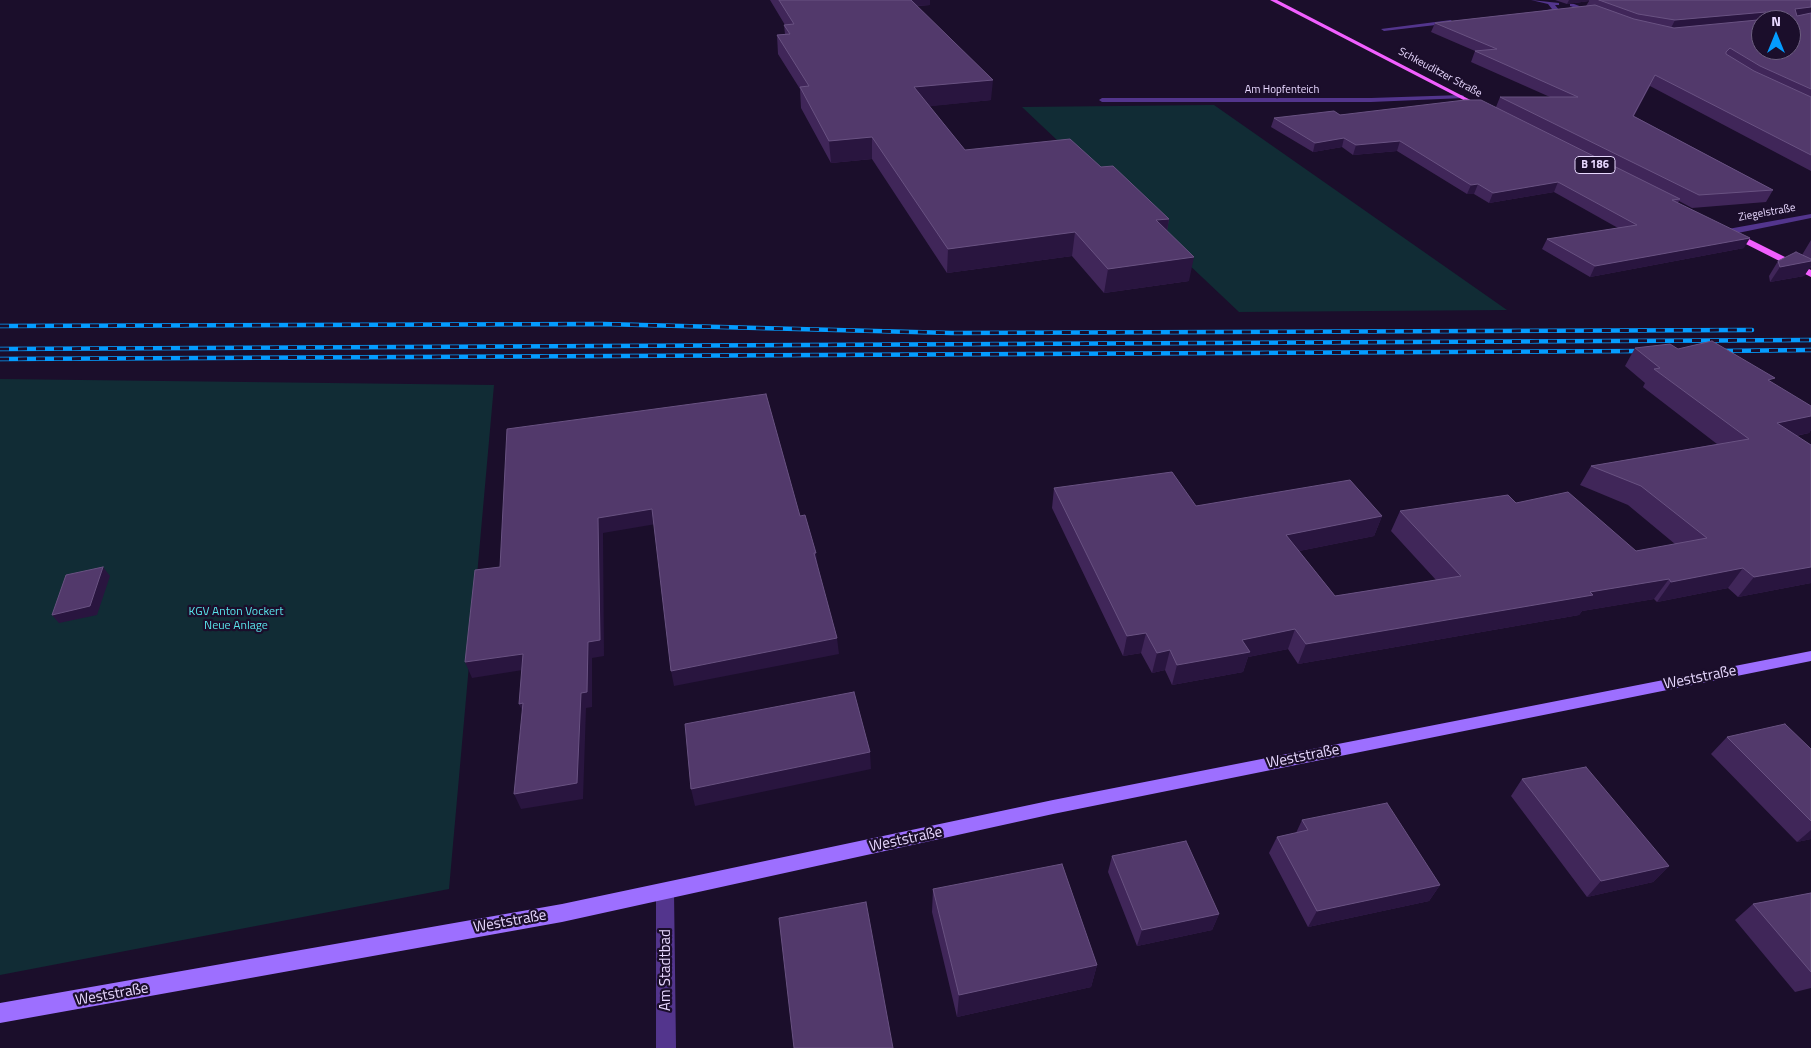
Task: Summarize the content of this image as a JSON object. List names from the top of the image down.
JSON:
{
  "streets": {
    "main road": ["Schkeuditzer Straße", "Weststraße"],
    "street": ["Am Hopfenteich", "Ziegelstraße", "Am Stadtbad"]
  },
  "crossings": [
    ["Schkeuditzer Straße", "Am Hopfenteich"],
    ["Weststraße", "Am Stadtbad"]
  ],
  "parks": ["KGV Anton Vockert Neue Anlage"],
  "north": "top"
}
